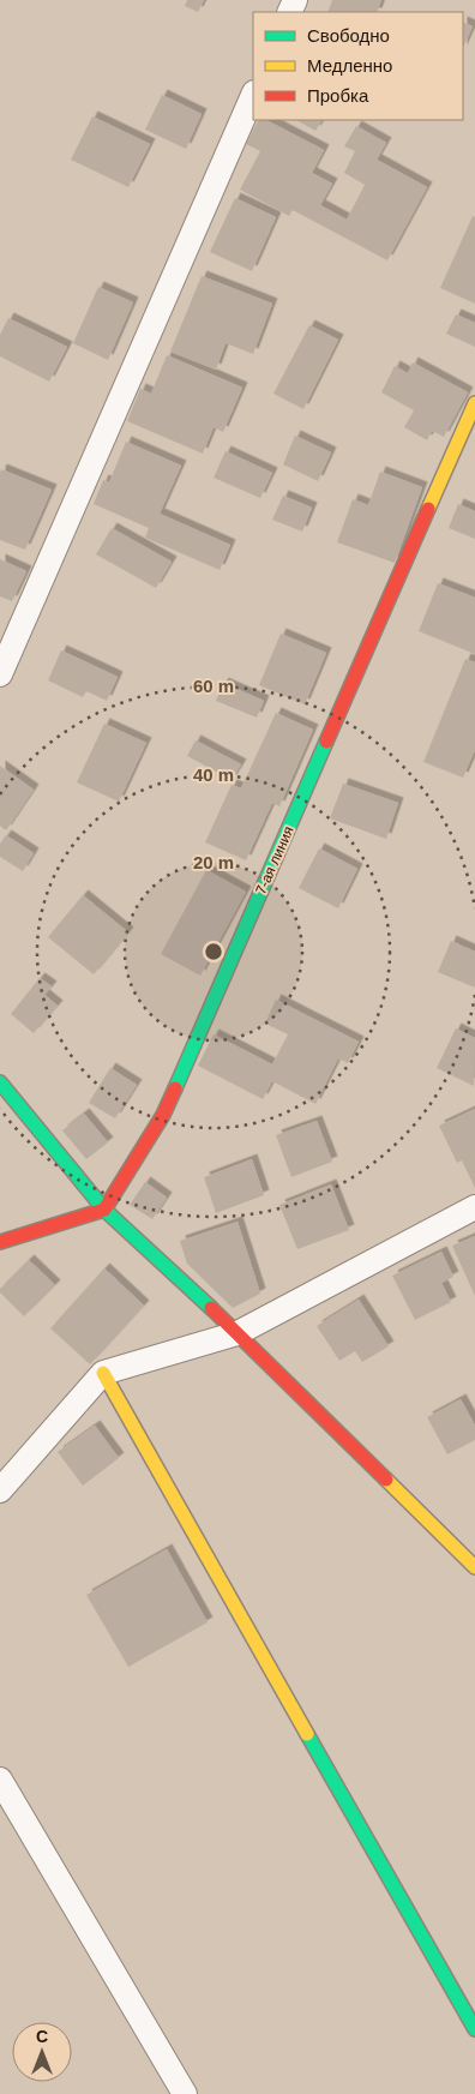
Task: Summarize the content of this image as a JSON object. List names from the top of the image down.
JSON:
{
  "streets": {
    "street": ["7-ая линия"]
  },
  "legend": ["Свободно", "Медленно", "Пробка"],
  "north": "top",
  "rings": ["60 m", "40 m", "20 m"]
}
